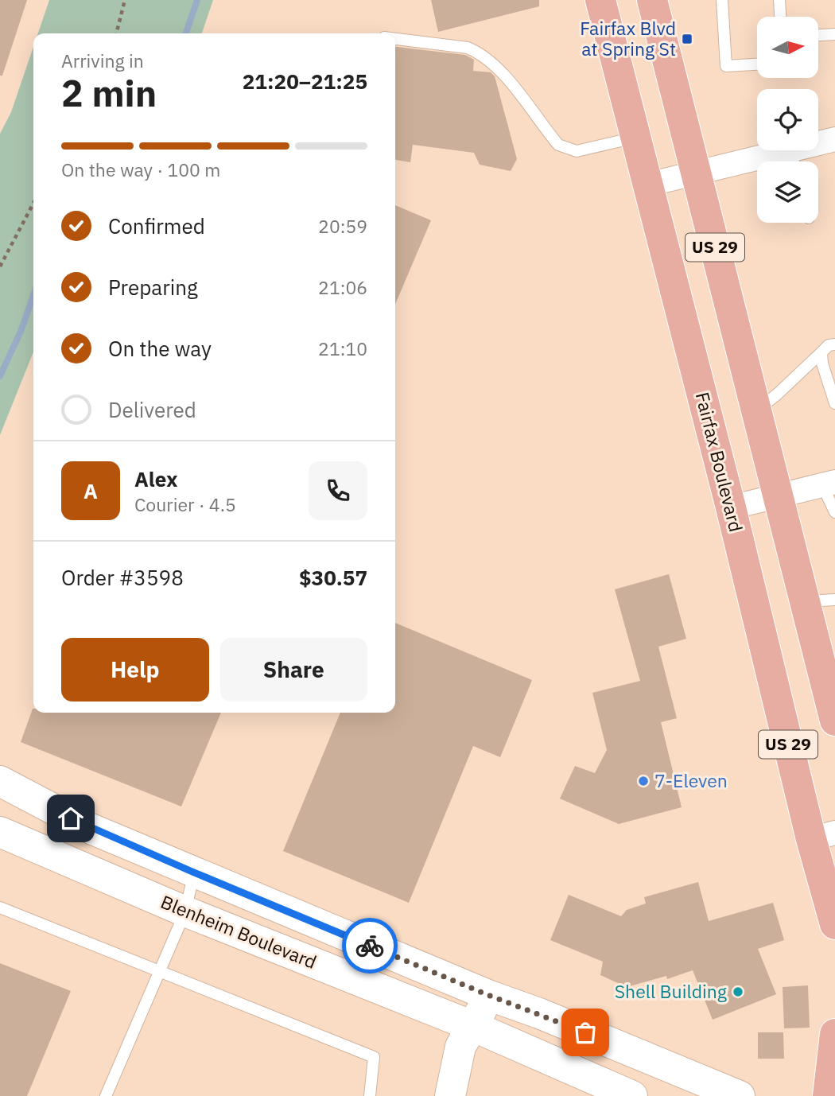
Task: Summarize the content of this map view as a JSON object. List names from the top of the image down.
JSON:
{
  "streets": {
    "main road": ["US 29", "Fairfax Boulevard", "Blenheim Boulevard"]
  },
  "places": {
    "transit": ["Fairfax Blvd at Spring St"],
    "other": ["7-Eleven", "Shell Building"]
  },
  "north": "right",
  "page": {
    "heading": ["2 min", "Arriving in", "21:20–21:25"],
    "panel": [
      "Alex",
      "Courier · 4.5",
      "Order #3598",
      "$30.57"
    ],
    "bar": "On the way · 100 m",
    "list": [
      ["Confirmed", "20:59"],
      ["Preparing", "21:06"],
      ["On the way", "21:10"],
      "Delivered"
    ],
    "round": "A",
    "buttons": ["Help", "Share"]
  }
}
